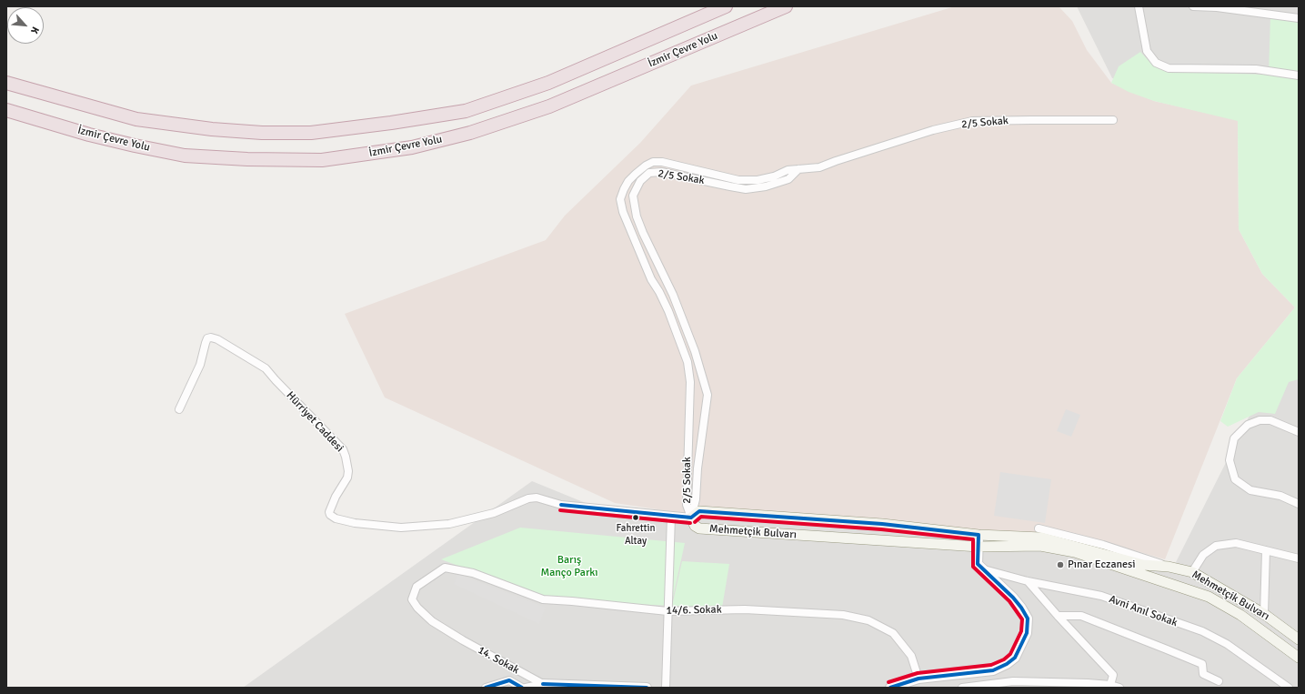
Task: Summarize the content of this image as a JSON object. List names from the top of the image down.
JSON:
{
  "streets": {
    "highway": ["İzmir Çevre Yolu"],
    "main road": ["Mehmetçik Bulvarı"],
    "street": [
      "2/5 Sokak",
      "Hürriyet Caddesi",
      "14/6. Sokak",
      "Avni Anıl Sokak",
      "14. Sokak"
    ]
  },
  "crossings": [
    ["2/5 Sokak", "Hürriyet Caddesi"],
    ["2/5 Sokak", "Mehmetçik Bulvarı"],
    ["Hürriyet Caddesi", "Mehmetçik Bulvarı"],
    ["14/6. Sokak", "14. Sokak"]
  ],
  "parks": ["Barış Manço Parkı"],
  "places": ["Fahrettin Altay", "Pınar Eczanesi"],
  "north": "bottom right"
}
